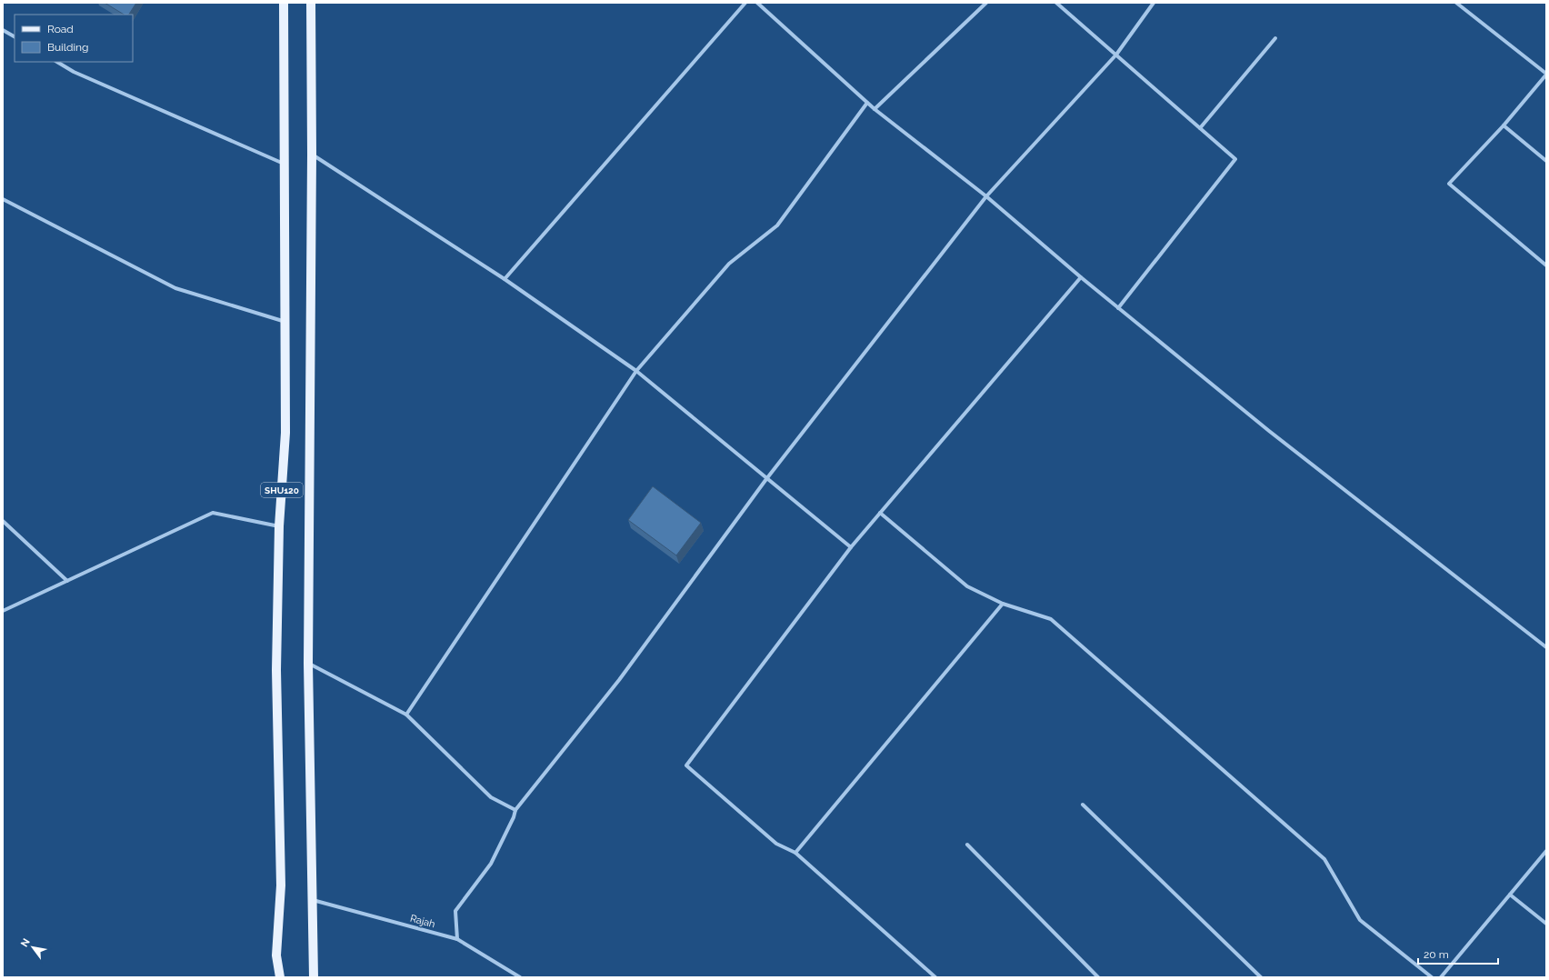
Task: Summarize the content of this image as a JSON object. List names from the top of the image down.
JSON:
{
  "streets": {
    "main road": ["SHU120"],
    "street": ["Rajah"]
  },
  "legend": ["Road", "Building"],
  "scale_bar": "20 m",
  "north": "top left"
}
